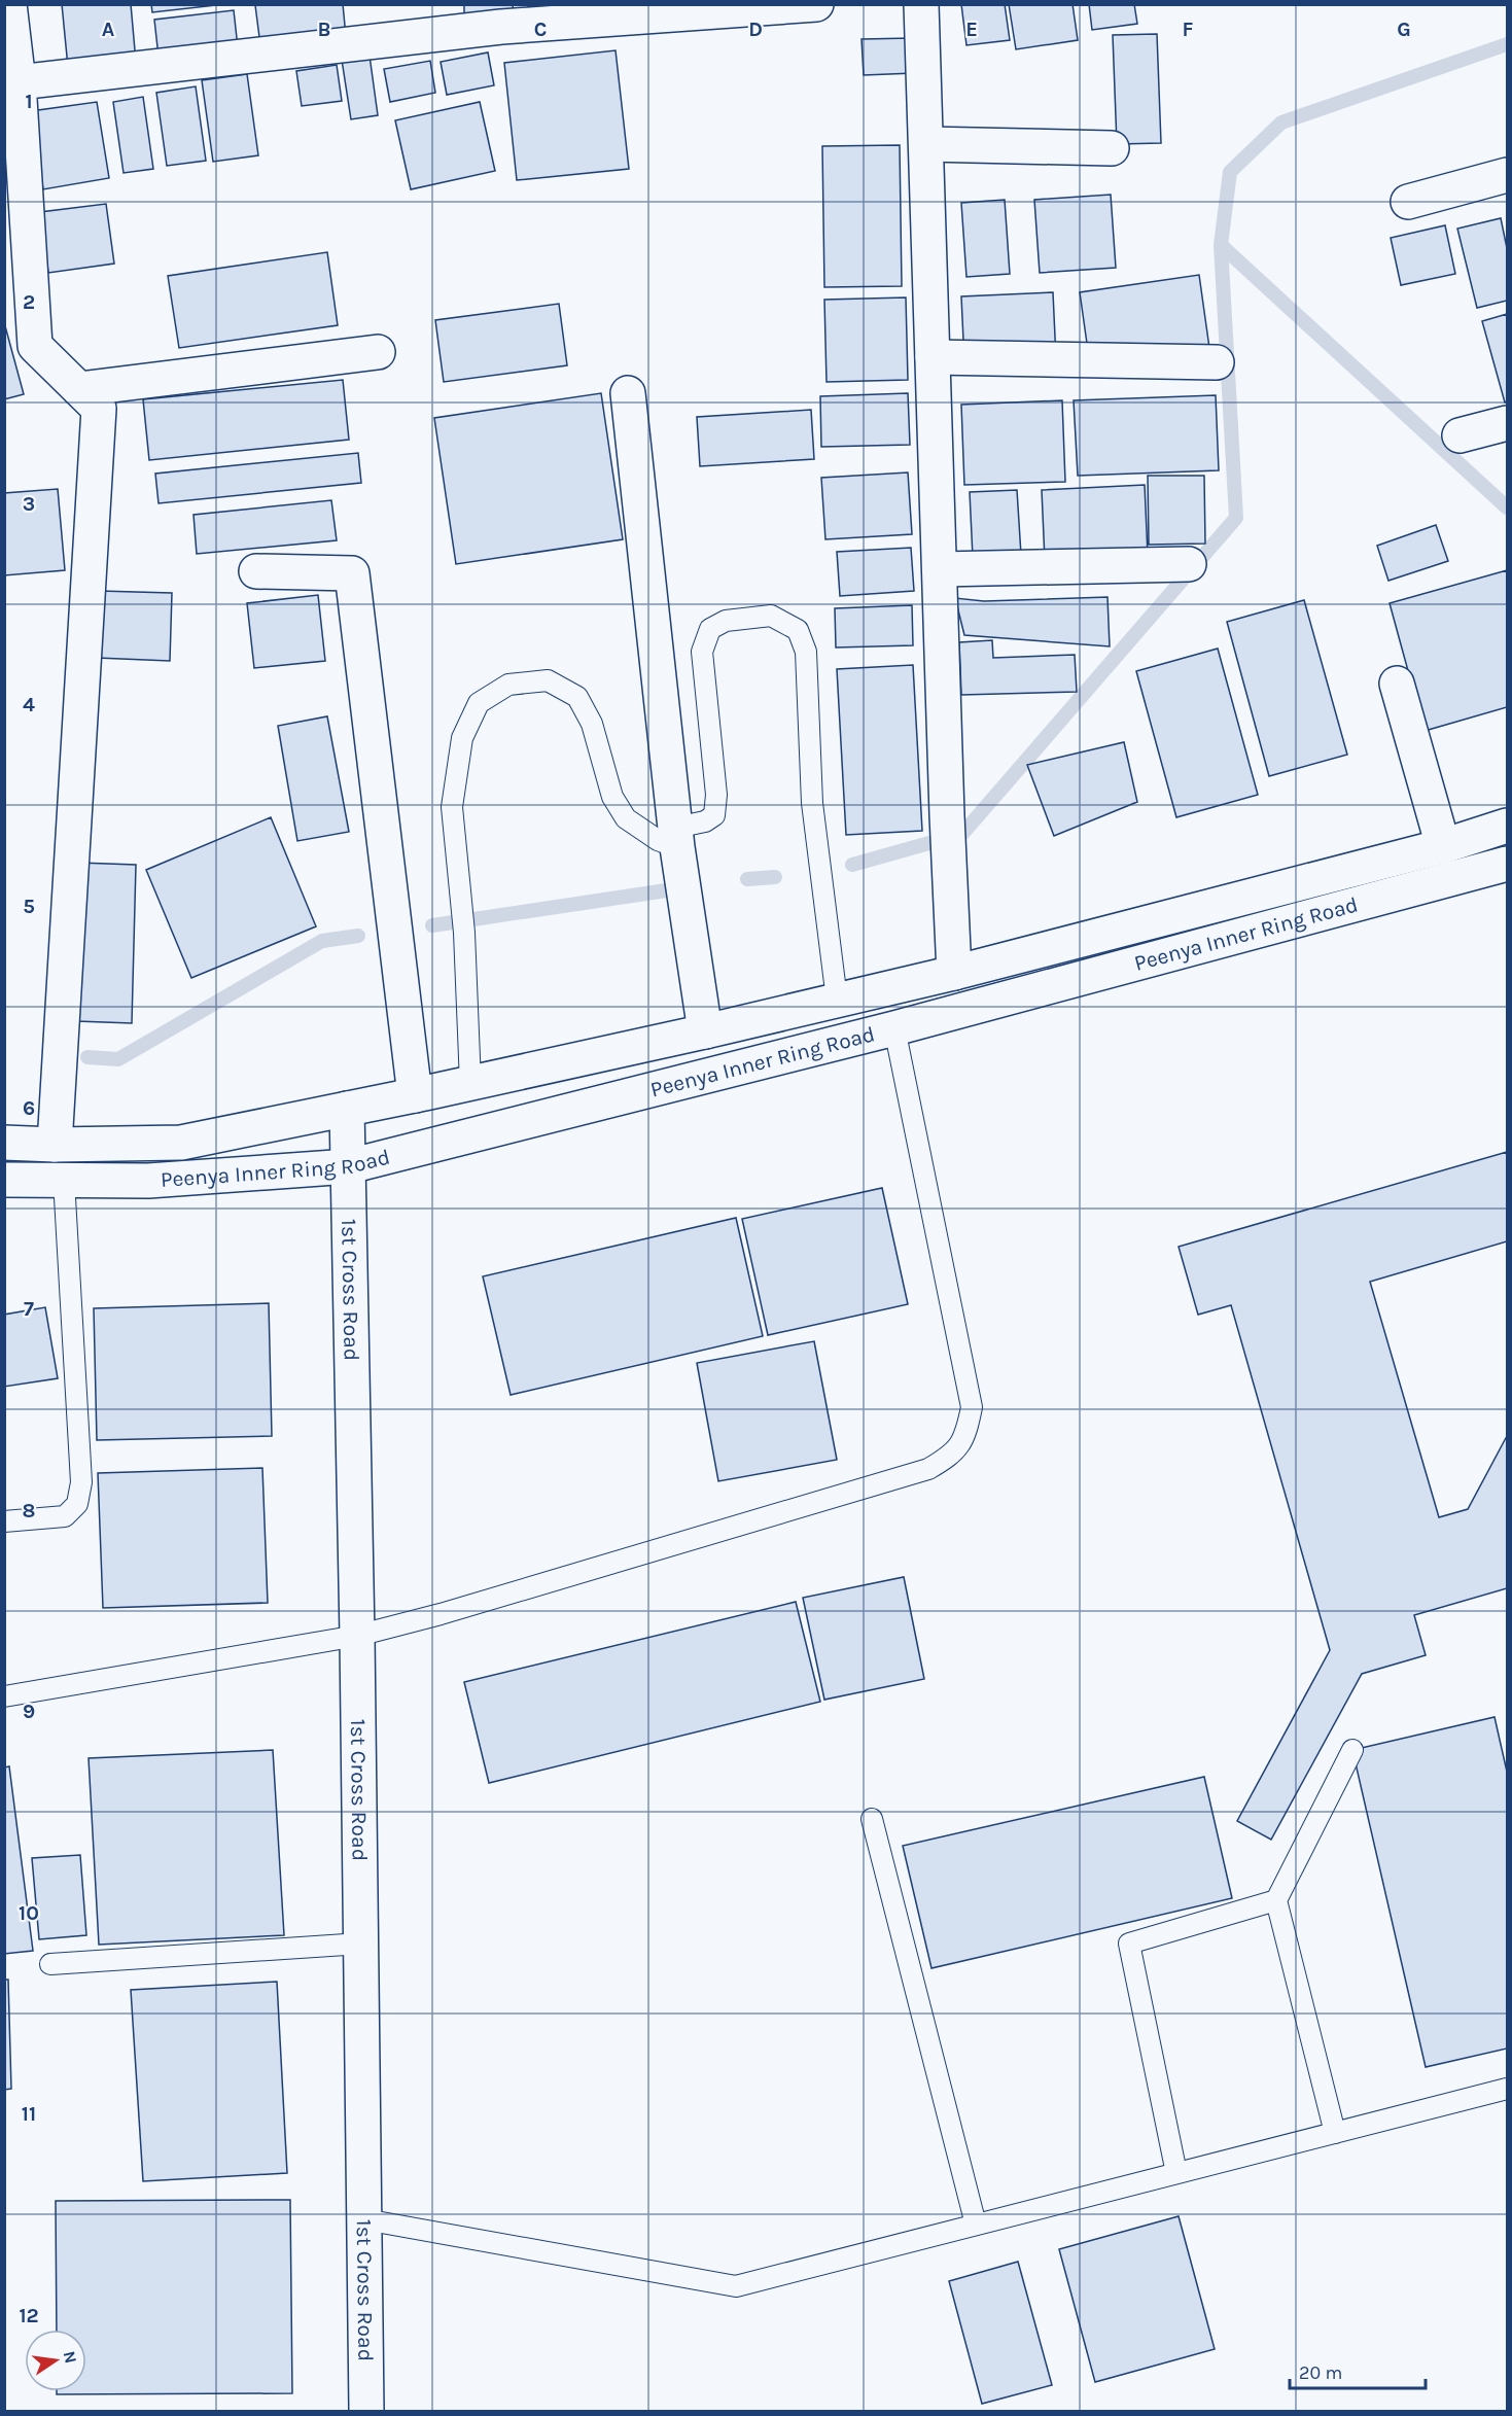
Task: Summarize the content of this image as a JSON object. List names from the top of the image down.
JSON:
{
  "streets": {
    "street": ["Peenya Inner Ring Road", "1st Cross Road"]
  },
  "crossings": [
    ["Peenya Inner Ring Road", "1st Cross Road"]
  ],
  "scale_bar": "20 m",
  "north": "right",
  "grid": {
    "columns": [
      "A",
      "B",
      "C",
      "D",
      "E",
      "F",
      "G"
    ],
    "rows": [
      "1",
      "2",
      "3",
      "4",
      "5",
      "6",
      "7",
      "8",
      "9",
      "10",
      "11",
      "12"
    ]
  }
}
